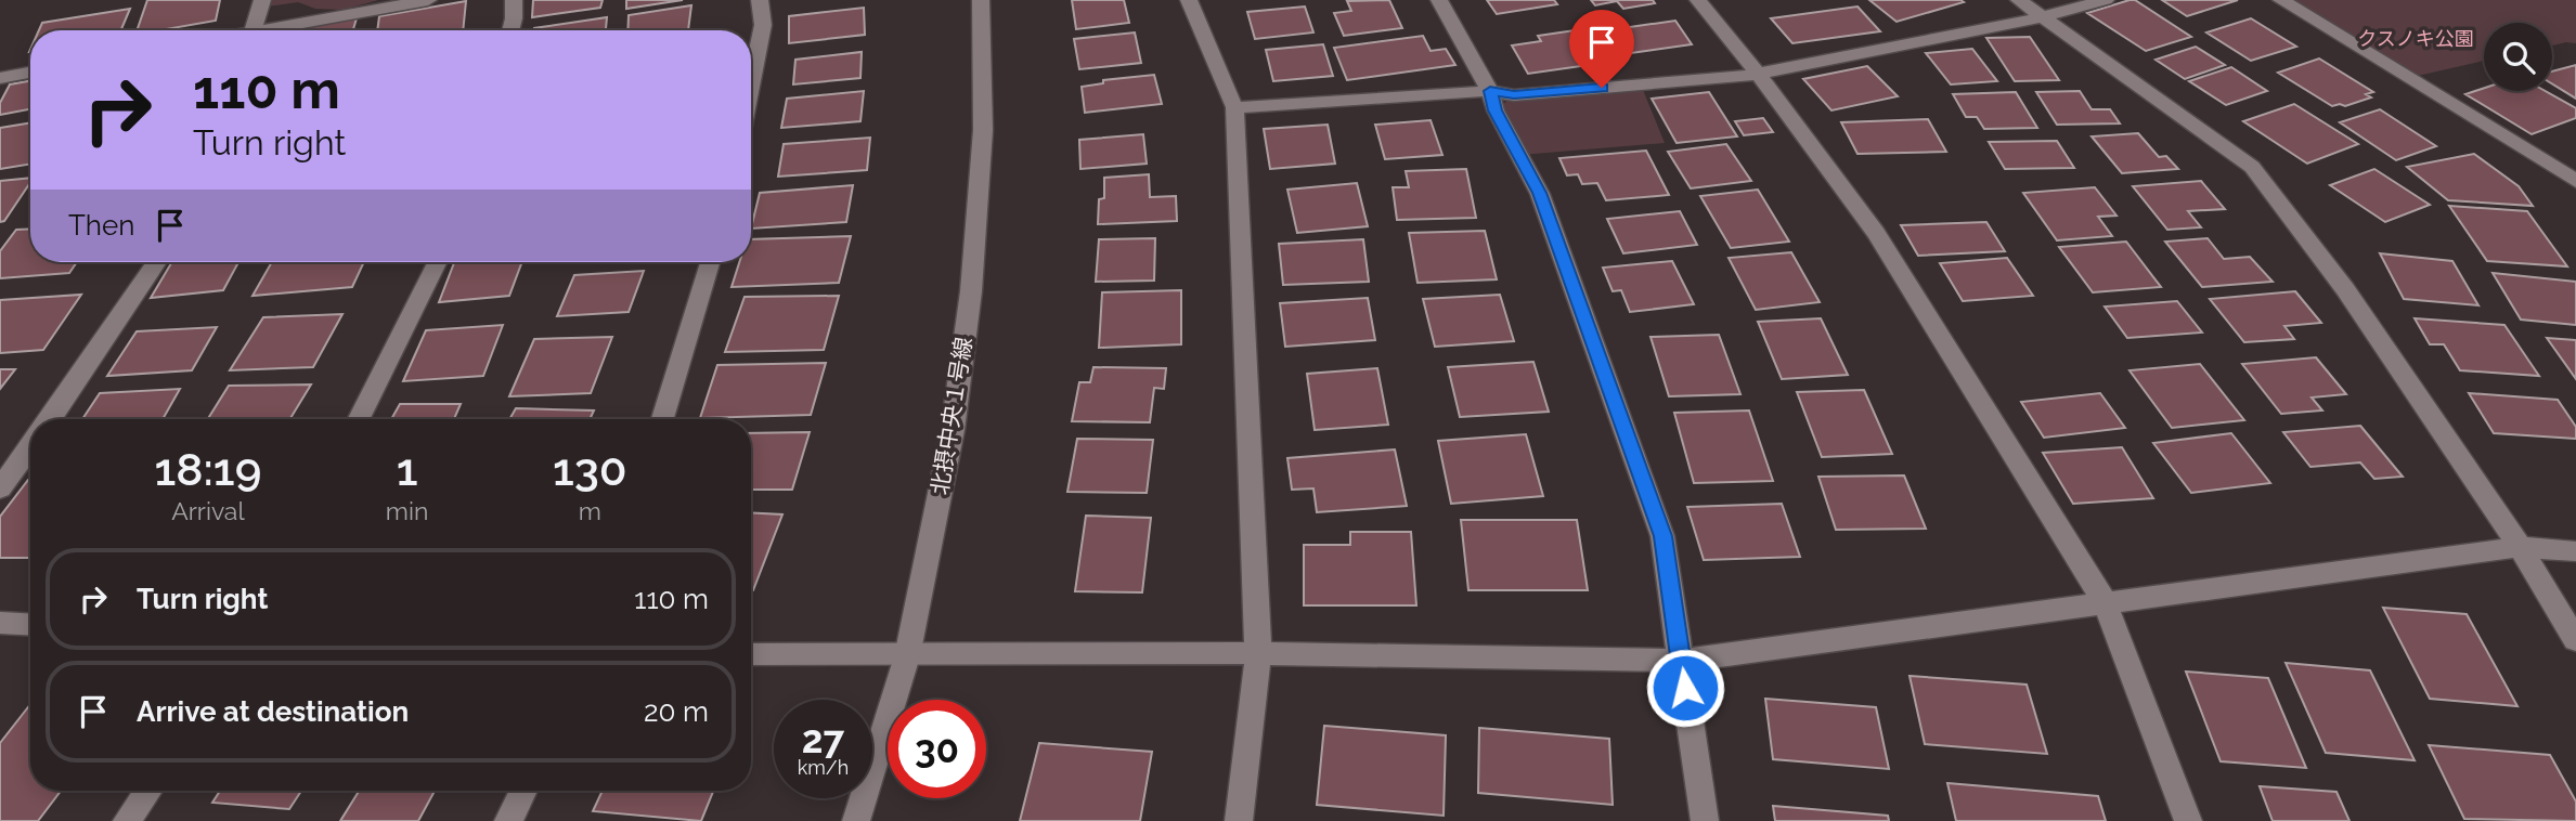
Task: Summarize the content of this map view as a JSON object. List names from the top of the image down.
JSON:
{
  "streets": {
    "street": ["北摂中央１号線"]
  },
  "parks": ["クスノキ公園"],
  "page": {
    "turn": ["110 m", "Turn right"],
    "then": "Then",
    "eta": [
      "18:19",
      "Arrival",
      "1",
      "min",
      "130",
      "m"
    ],
    "list": [
      {
        "name": "Turn right",
        "value": "110 m"
      },
      {
        "name": "Arrive at destination",
        "value": "20 m"
      }
    ],
    "speed": "27 km/h",
    "limit": "30"
  }
}
